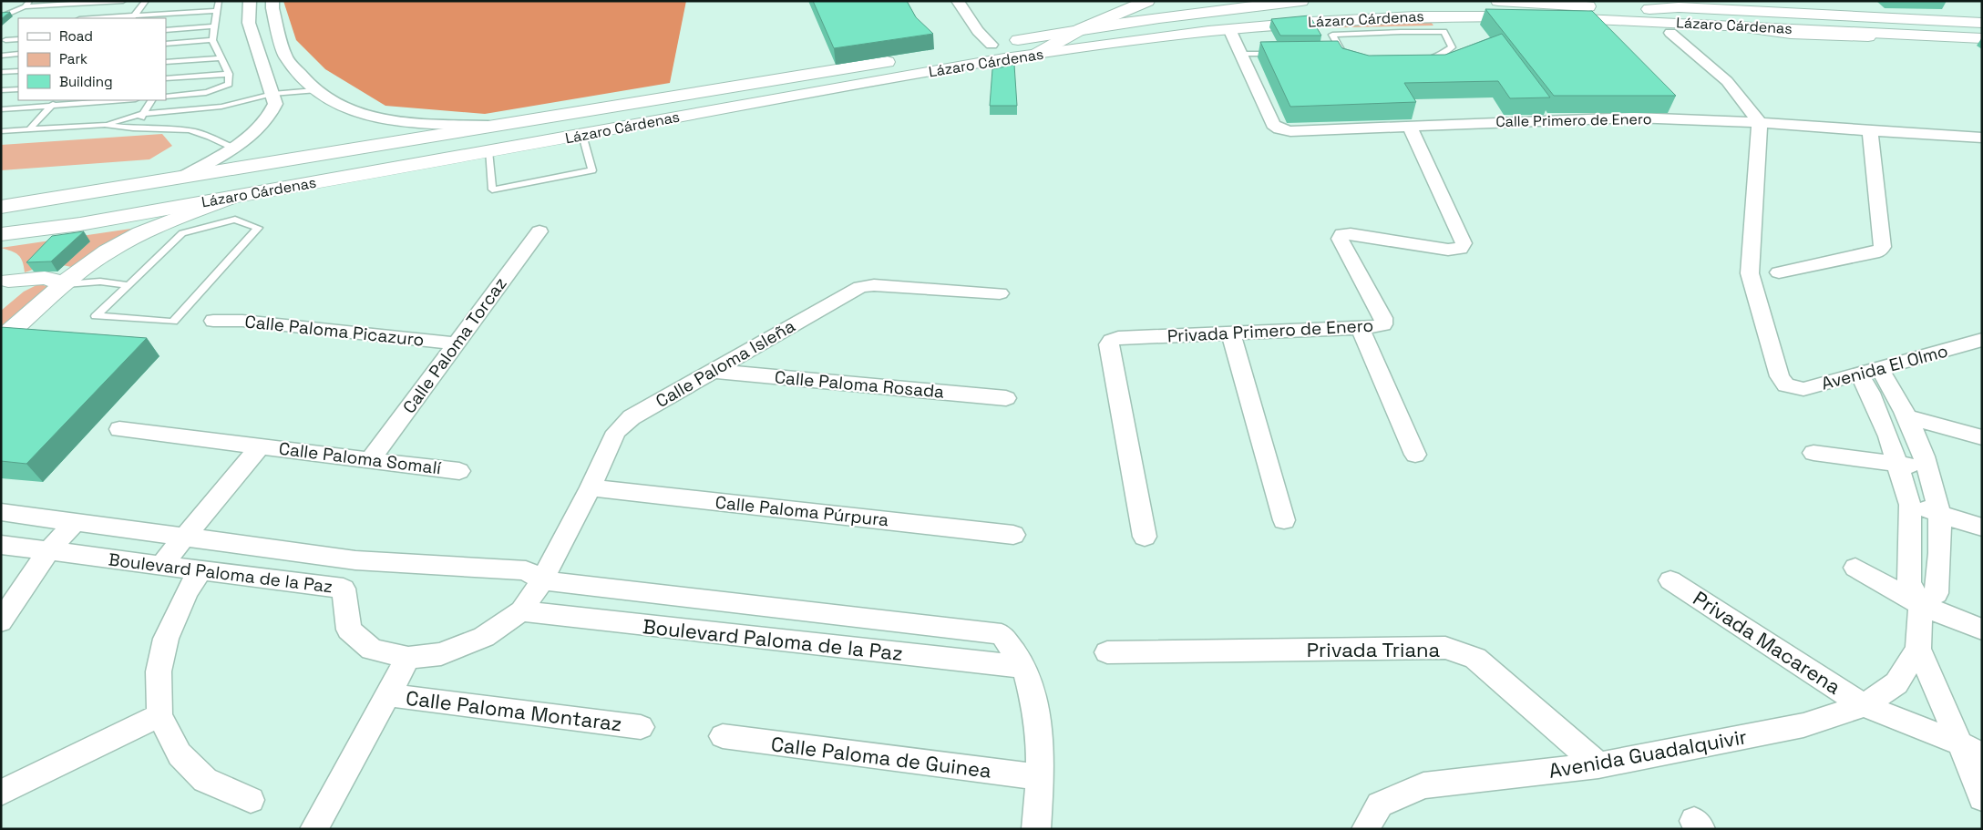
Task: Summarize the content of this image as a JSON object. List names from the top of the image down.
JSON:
{
  "streets": {
    "main road": ["Lázaro Cárdenas"],
    "street": [
      "Calle Primero de Enero",
      "Calle Paloma Picazuro",
      "Privada Primero de Enero",
      "Calle Paloma Torcaz",
      "Calle Paloma Isleña",
      "Avenida El Olmo",
      "Calle Paloma Rosada",
      "Calle Paloma Somalí",
      "Calle Paloma Púrpura",
      "Boulevard Paloma de la Paz",
      "Privada Macarena",
      "Privada Triana",
      "Calle Paloma Montaraz",
      "Avenida Guadalquivir",
      "Calle Paloma de Guinea"
    ]
  },
  "crossings": [
    ["Lázaro Cárdenas", "Calle Primero de Enero"],
    ["Calle Primero de Enero", "Privada Primero de Enero"],
    ["Calle Primero de Enero", "Avenida El Olmo"],
    ["Calle Paloma Picazuro", "Calle Paloma Torcaz"],
    ["Calle Paloma Torcaz", "Calle Paloma Somalí"],
    ["Calle Paloma Isleña", "Calle Paloma Rosada"],
    ["Calle Paloma Isleña", "Calle Paloma Púrpura"],
    ["Calle Paloma Isleña", "Boulevard Paloma de la Paz"],
    ["Calle Paloma Somalí", "Boulevard Paloma de la Paz"],
    ["Privada Macarena", "Avenida Guadalquivir"],
    ["Privada Triana", "Avenida Guadalquivir"]
  ],
  "legend": ["Road", "Park", "Building"]
}
